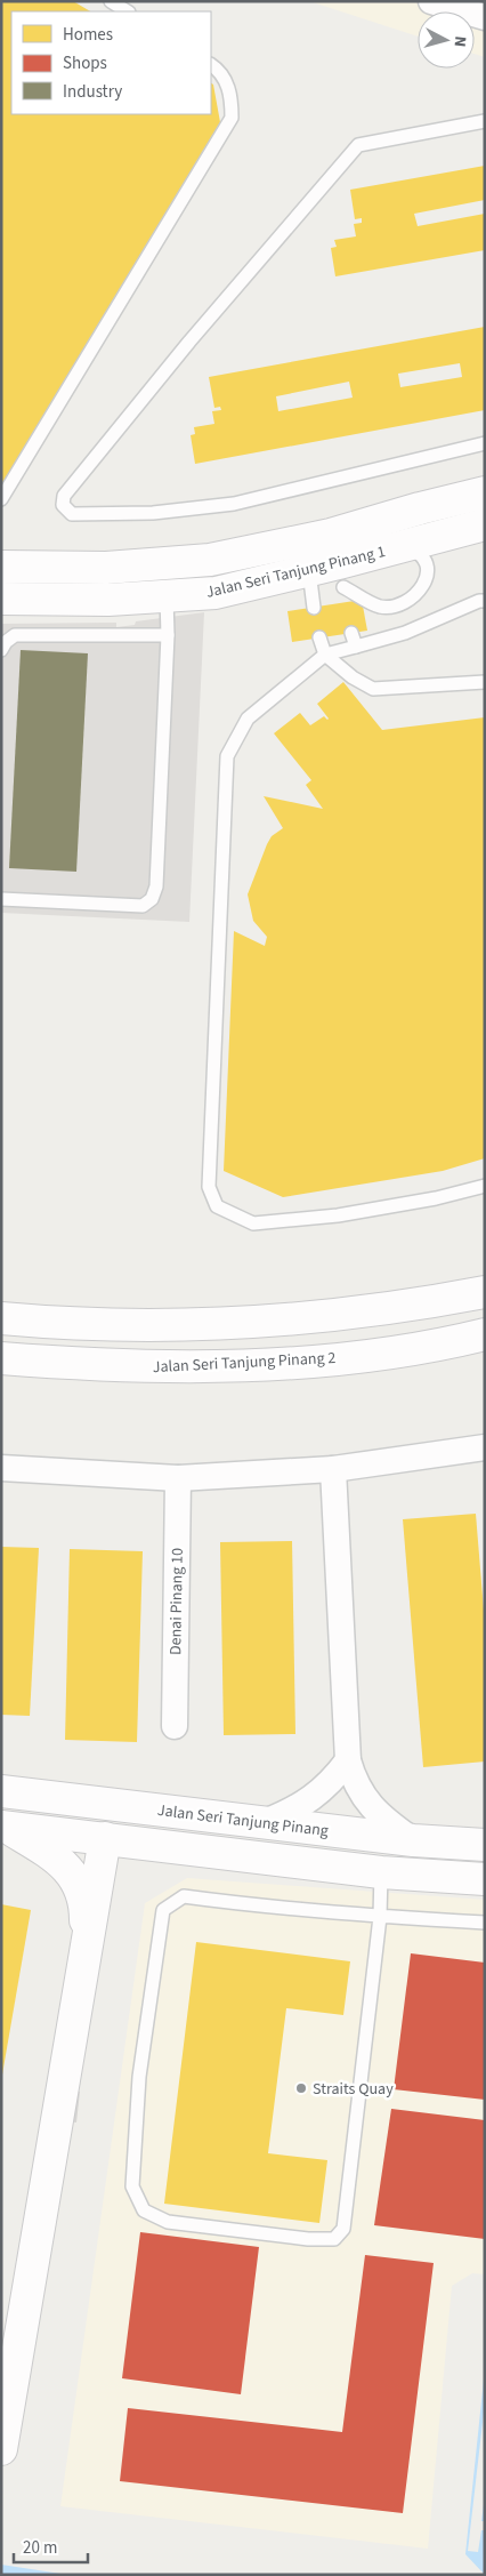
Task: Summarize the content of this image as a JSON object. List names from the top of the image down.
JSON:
{
  "streets": {
    "street": [
      "Jalan Seri Tanjung Pinang 1",
      "Jalan Seri Tanjung Pinang 2",
      "Denai Pinang 10",
      "Jalan Seri Tanjung Pinang"
    ]
  },
  "places": ["Straits Quay"],
  "legend": ["Homes", "Shops", "Industry"],
  "scale_bar": "20 m",
  "north": "right"
}
